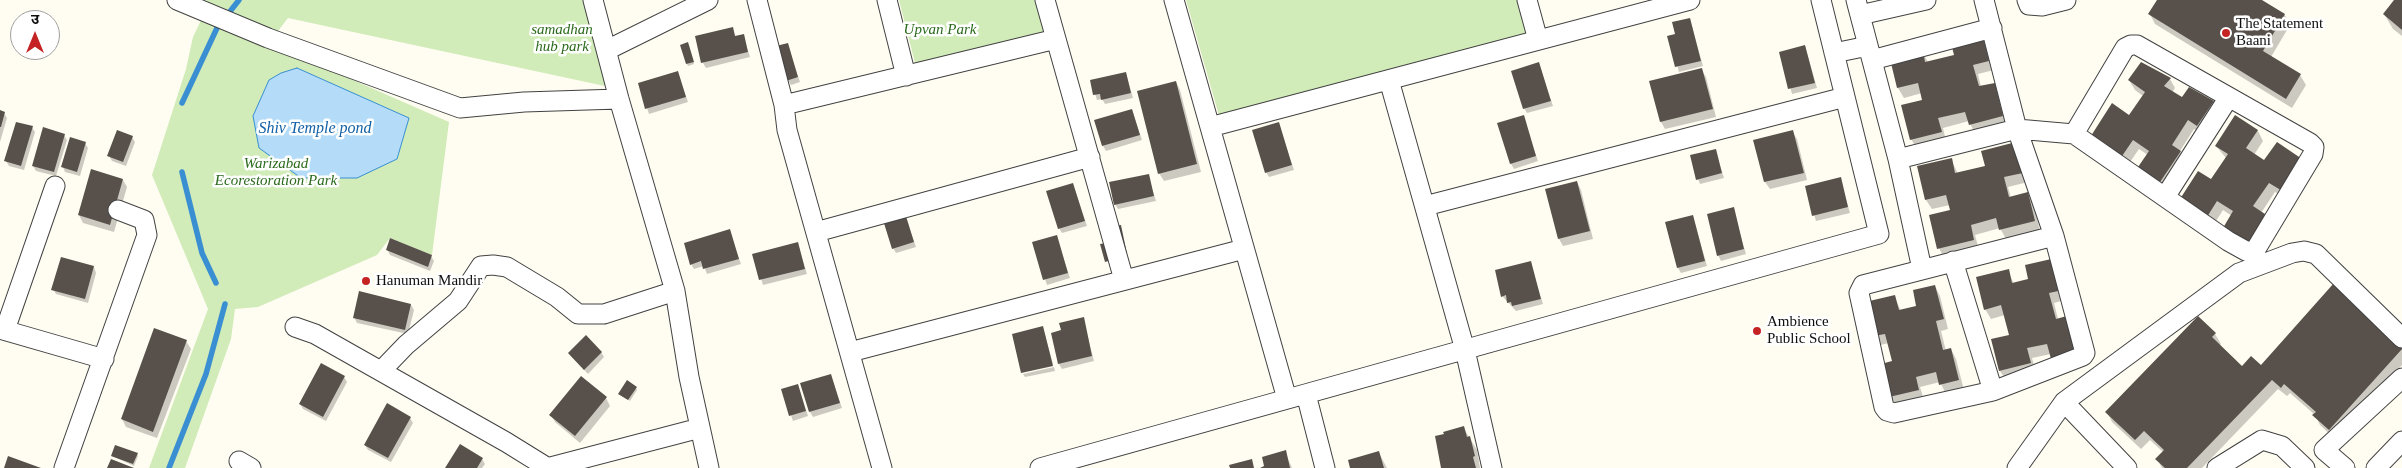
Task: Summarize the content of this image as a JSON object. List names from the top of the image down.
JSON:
{
  "water": ["Shiv Temple pond"],
  "parks": ["samadhan hub park", "Upvan Park", "Warizabad Ecorestoration Park"],
  "places": ["The Statement Baani", "Hanuman Mandir", "Ambience Public School"],
  "north": "top"
}
